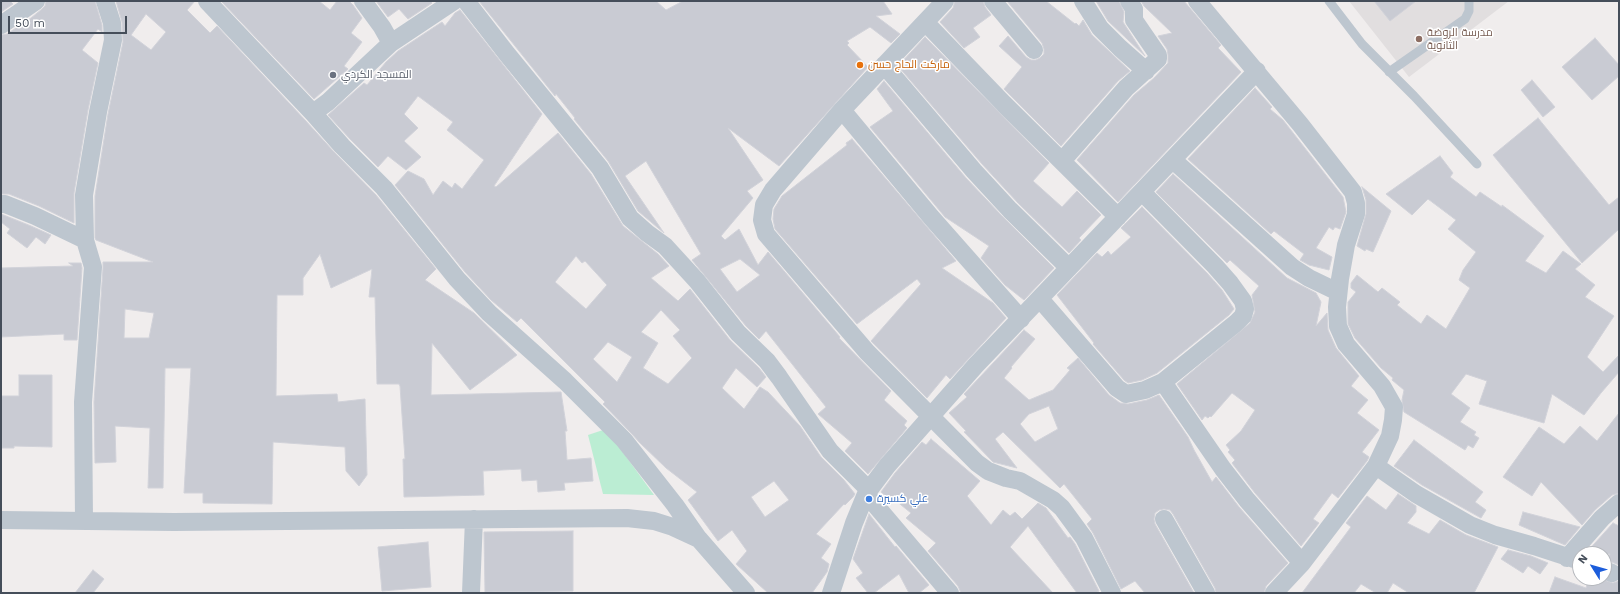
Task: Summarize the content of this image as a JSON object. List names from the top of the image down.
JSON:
{
  "places": [
    "مدرسة الروضة الثانوية",
    "ماركت الحاج حسن",
    "المسجد الكردي",
    "علي كسيرة"
  ],
  "scale_bar": "50 m",
  "north": "top left"
}
